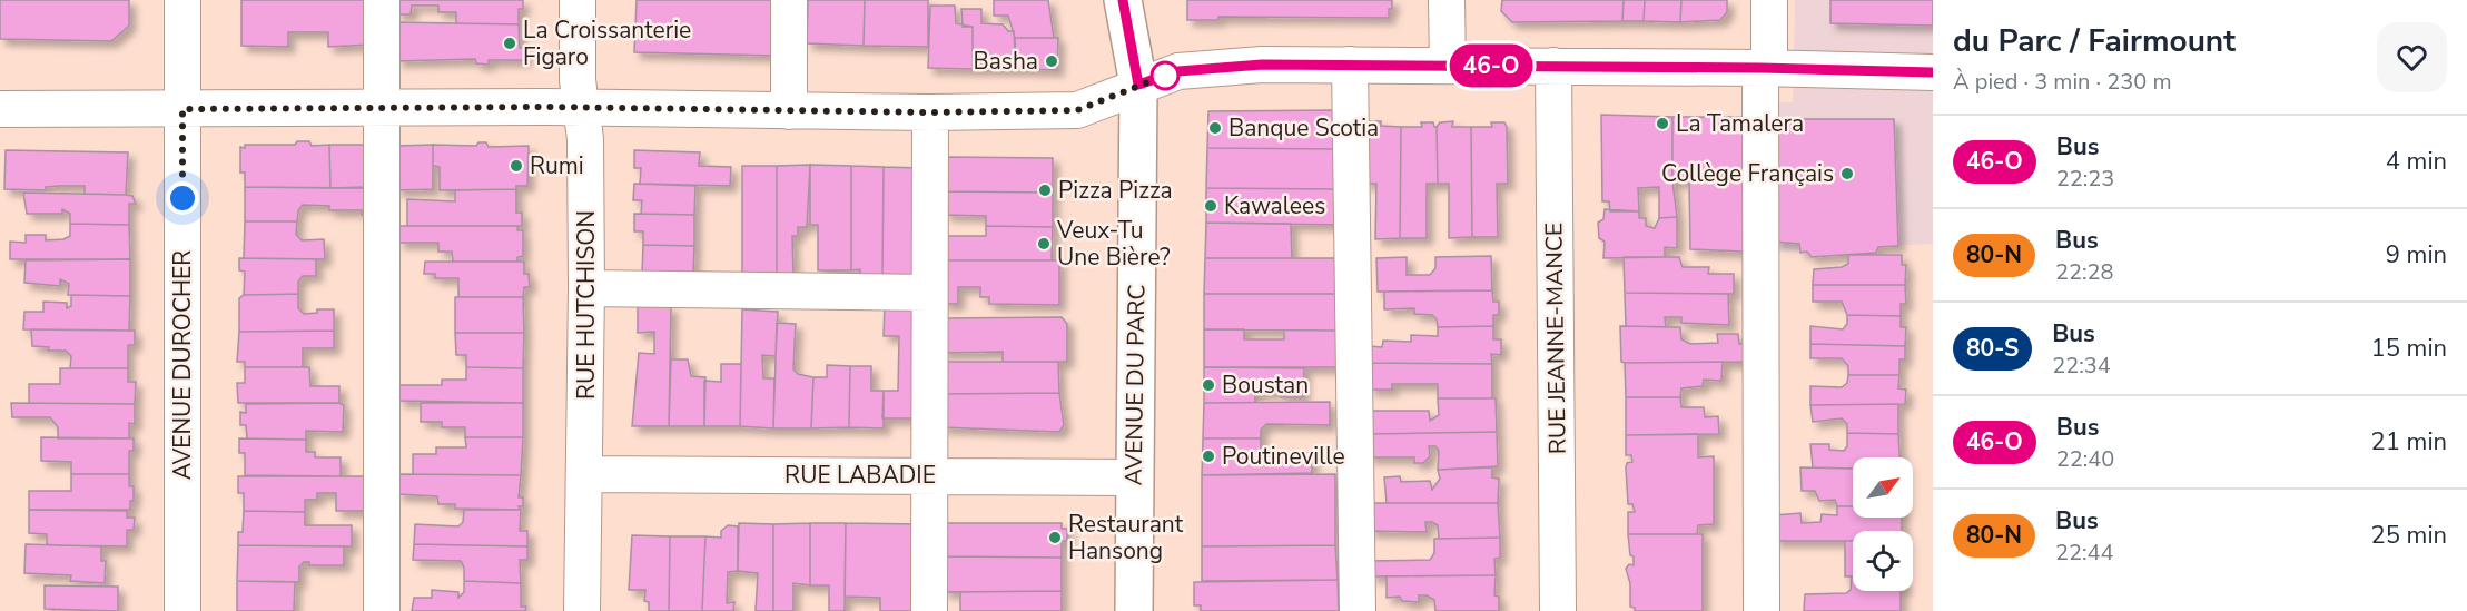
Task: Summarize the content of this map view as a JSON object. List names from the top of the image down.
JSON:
{
  "streets": {
    "main road": ["AVENUE DU PARC"],
    "street": [
      "RUE HUTCHISON",
      "RUE JEANNE-MANCE",
      "AVENUE DUROCHER",
      "RUE LABADIE"
    ]
  },
  "crossings": [
    ["RUE HUTCHISON", "RUE LABADIE"],
    ["AVENUE DU PARC", "RUE LABADIE"]
  ],
  "places": [
    "La Croissanterie Figaro",
    "Basha",
    "La Tamalera",
    "Banque Scotia",
    "Rumi",
    "Collège Français",
    "Pizza Pizza",
    "Kawalees",
    "Veux-Tu Une Bière?",
    "Boustan",
    "Poutineville",
    "Restaurant Hansong"
  ],
  "lines": ["bus line 46-O"],
  "north": "top right",
  "page": {
    "on_map": "46-O",
    "heading": ["du Parc / Fairmount", "À pied · 3 min · 230 m"],
    "list": [
      {
        "mark": "46-O",
        "name": "Bus",
        "note": "22:23",
        "value": "4 min"
      },
      {
        "mark": "80-N",
        "name": "Bus",
        "note": "22:28",
        "value": "9 min"
      },
      {
        "mark": "80-S",
        "name": "Bus",
        "note": "22:34",
        "value": "15 min"
      },
      {
        "mark": "46-O",
        "name": "Bus",
        "note": "22:40",
        "value": "21 min"
      },
      {
        "mark": "80-N",
        "name": "Bus",
        "note": "22:44",
        "value": "25 min"
      }
    ]
  }
}
